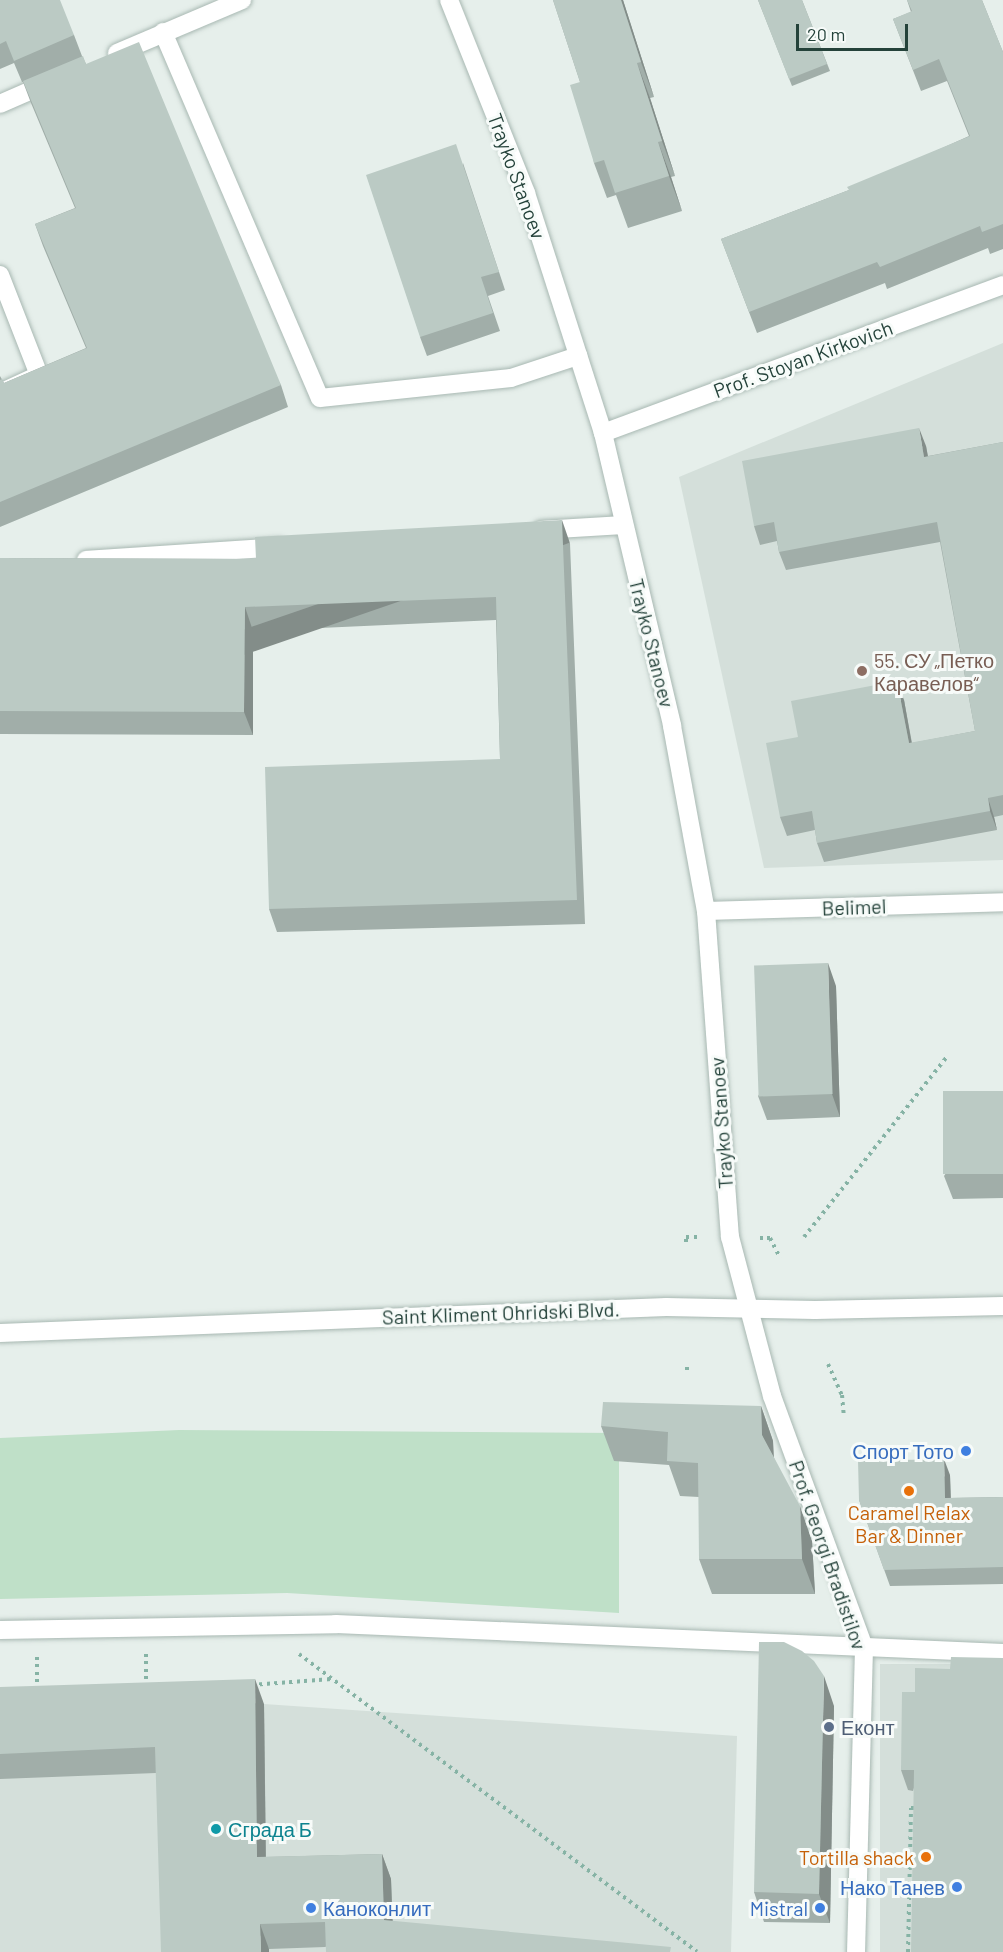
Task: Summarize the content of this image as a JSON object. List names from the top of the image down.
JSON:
{
  "streets": {
    "street": [
      "Trayko Stanoev",
      "Prof. Stoyan Kirkovich",
      "Belimel",
      "Saint Kliment Ohridski Blvd.",
      "Prof. Georgi Bradistilov"
    ]
  },
  "crossings": [
    ["Trayko Stanoev", "Prof. Stoyan Kirkovich"],
    ["Trayko Stanoev", "Belimel"],
    ["Trayko Stanoev", "Saint Kliment Ohridski Blvd."],
    ["Trayko Stanoev", "Prof. Georgi Bradistilov"],
    ["Saint Kliment Ohridski Blvd.", "Prof. Georgi Bradistilov"]
  ],
  "places": [
    "55. СУ „Петко Каравелов“",
    "Спорт Тото",
    "Caramel Relax Bar & Dinner",
    "Еконт",
    "Сграда Б",
    "Tortilla shack",
    "Нако Танев",
    "Каноконлит",
    "Mistral"
  ],
  "scale_bar": "20 m"
}
